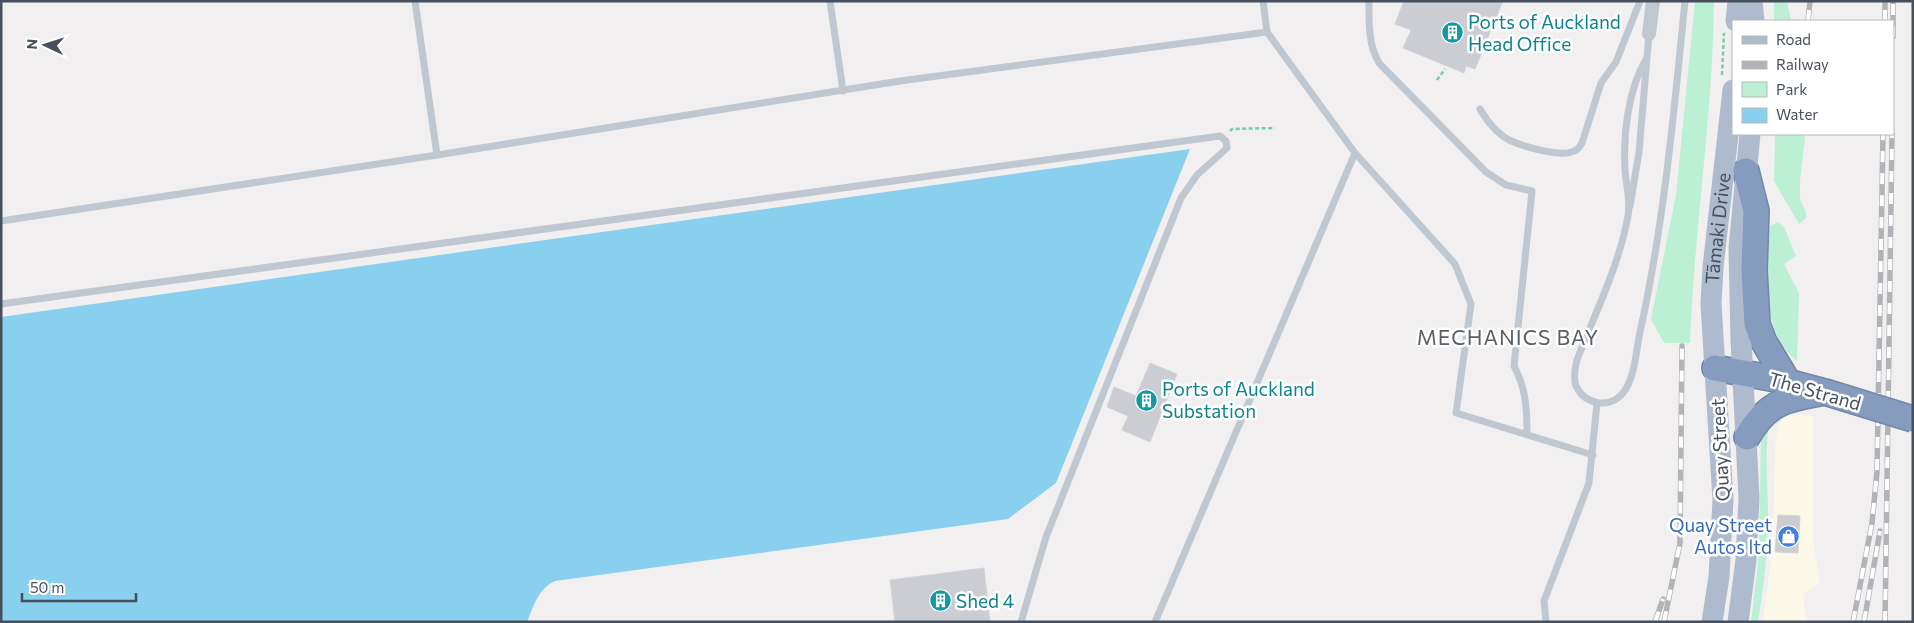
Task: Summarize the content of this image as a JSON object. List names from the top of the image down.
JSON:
{
  "streets": {
    "highway": ["The Strand"],
    "main road": ["Tāmaki Drive", "Quay Street"]
  },
  "crossings": [
    ["Tāmaki Drive", "The Strand"],
    ["Tāmaki Drive", "Quay Street"],
    ["The Strand", "Quay Street"]
  ],
  "districts": ["MECHANICS BAY"],
  "places": {
    "building": ["Ports of Auckland Head Office", "Ports of Auckland Substation", "Shed 4"],
    "shop": ["Quay Street Autos ltd"]
  },
  "legend": [
    "Road",
    "Railway",
    "Park",
    "Water"
  ],
  "scale_bar": "50 m",
  "north": "left"
}
